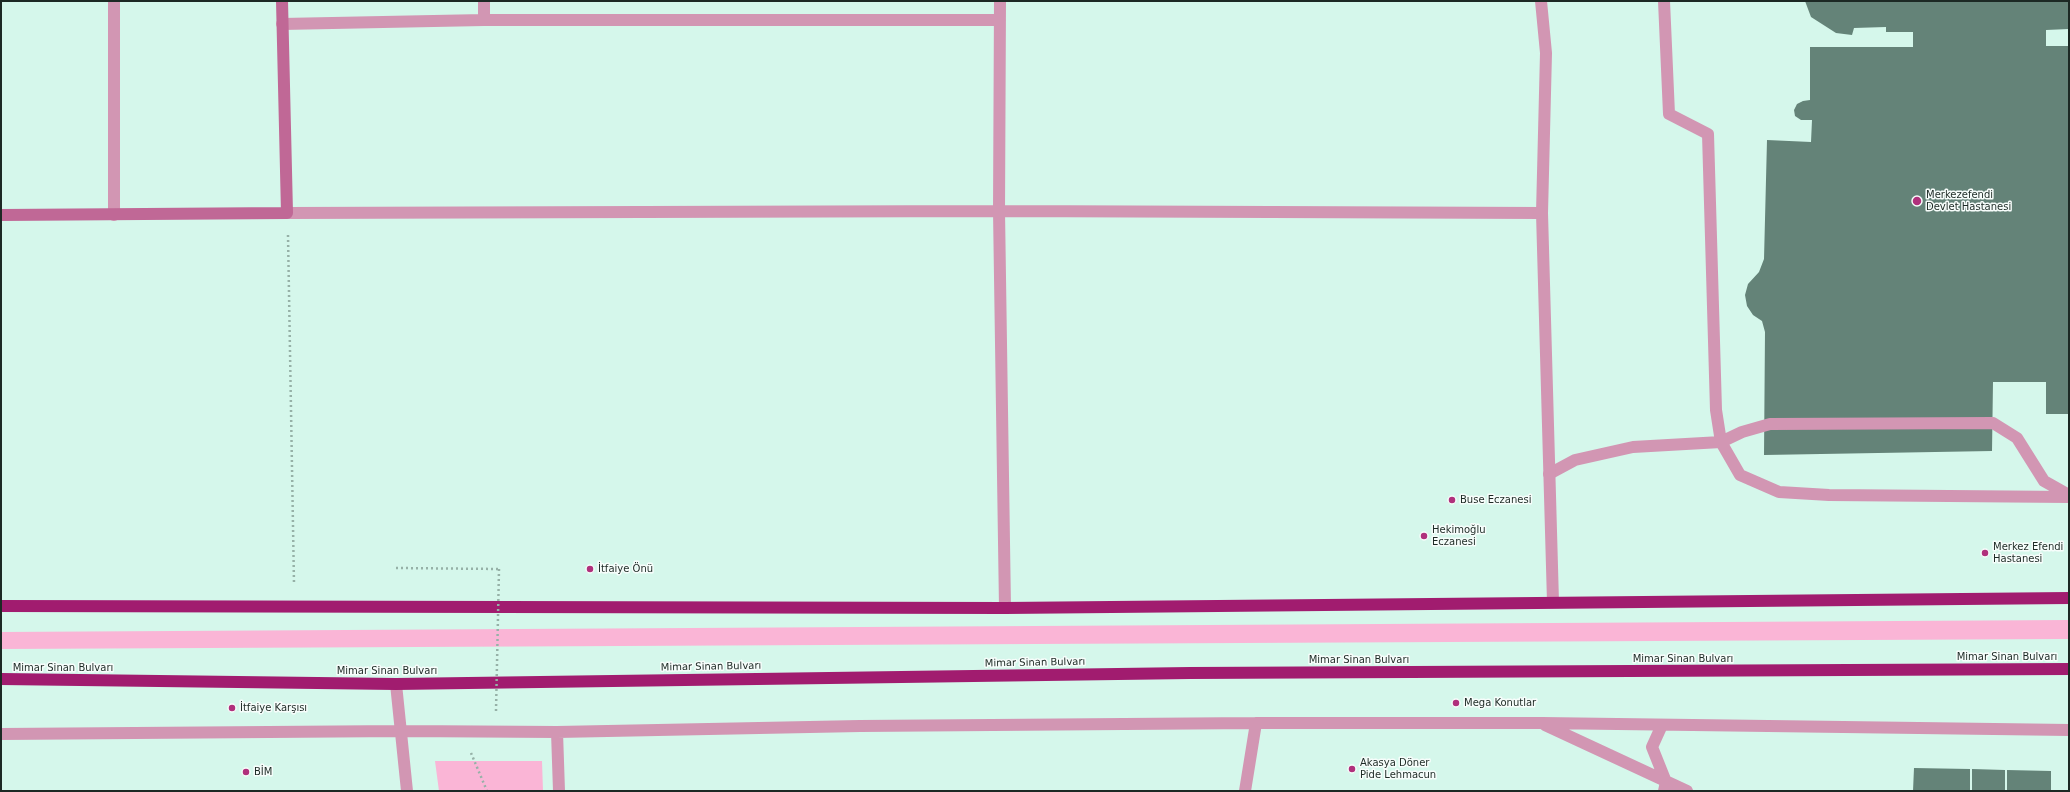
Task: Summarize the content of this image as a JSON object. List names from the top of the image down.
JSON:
{
  "streets": {
    "highway": ["Mimar Sinan Bulvarı"]
  },
  "places": [
    "Merkezefendi Devlet Hastanesi",
    "Buse Eczanesi",
    "Hekimoğlu Eczanesi",
    "Merkez Efendi Hastanesi",
    "İtfaiye Önü",
    "Mega Konutlar",
    "İtfaiye Karşısı",
    "Akasya Döner Pide Lehmacun",
    "BİM"
  ]
}
